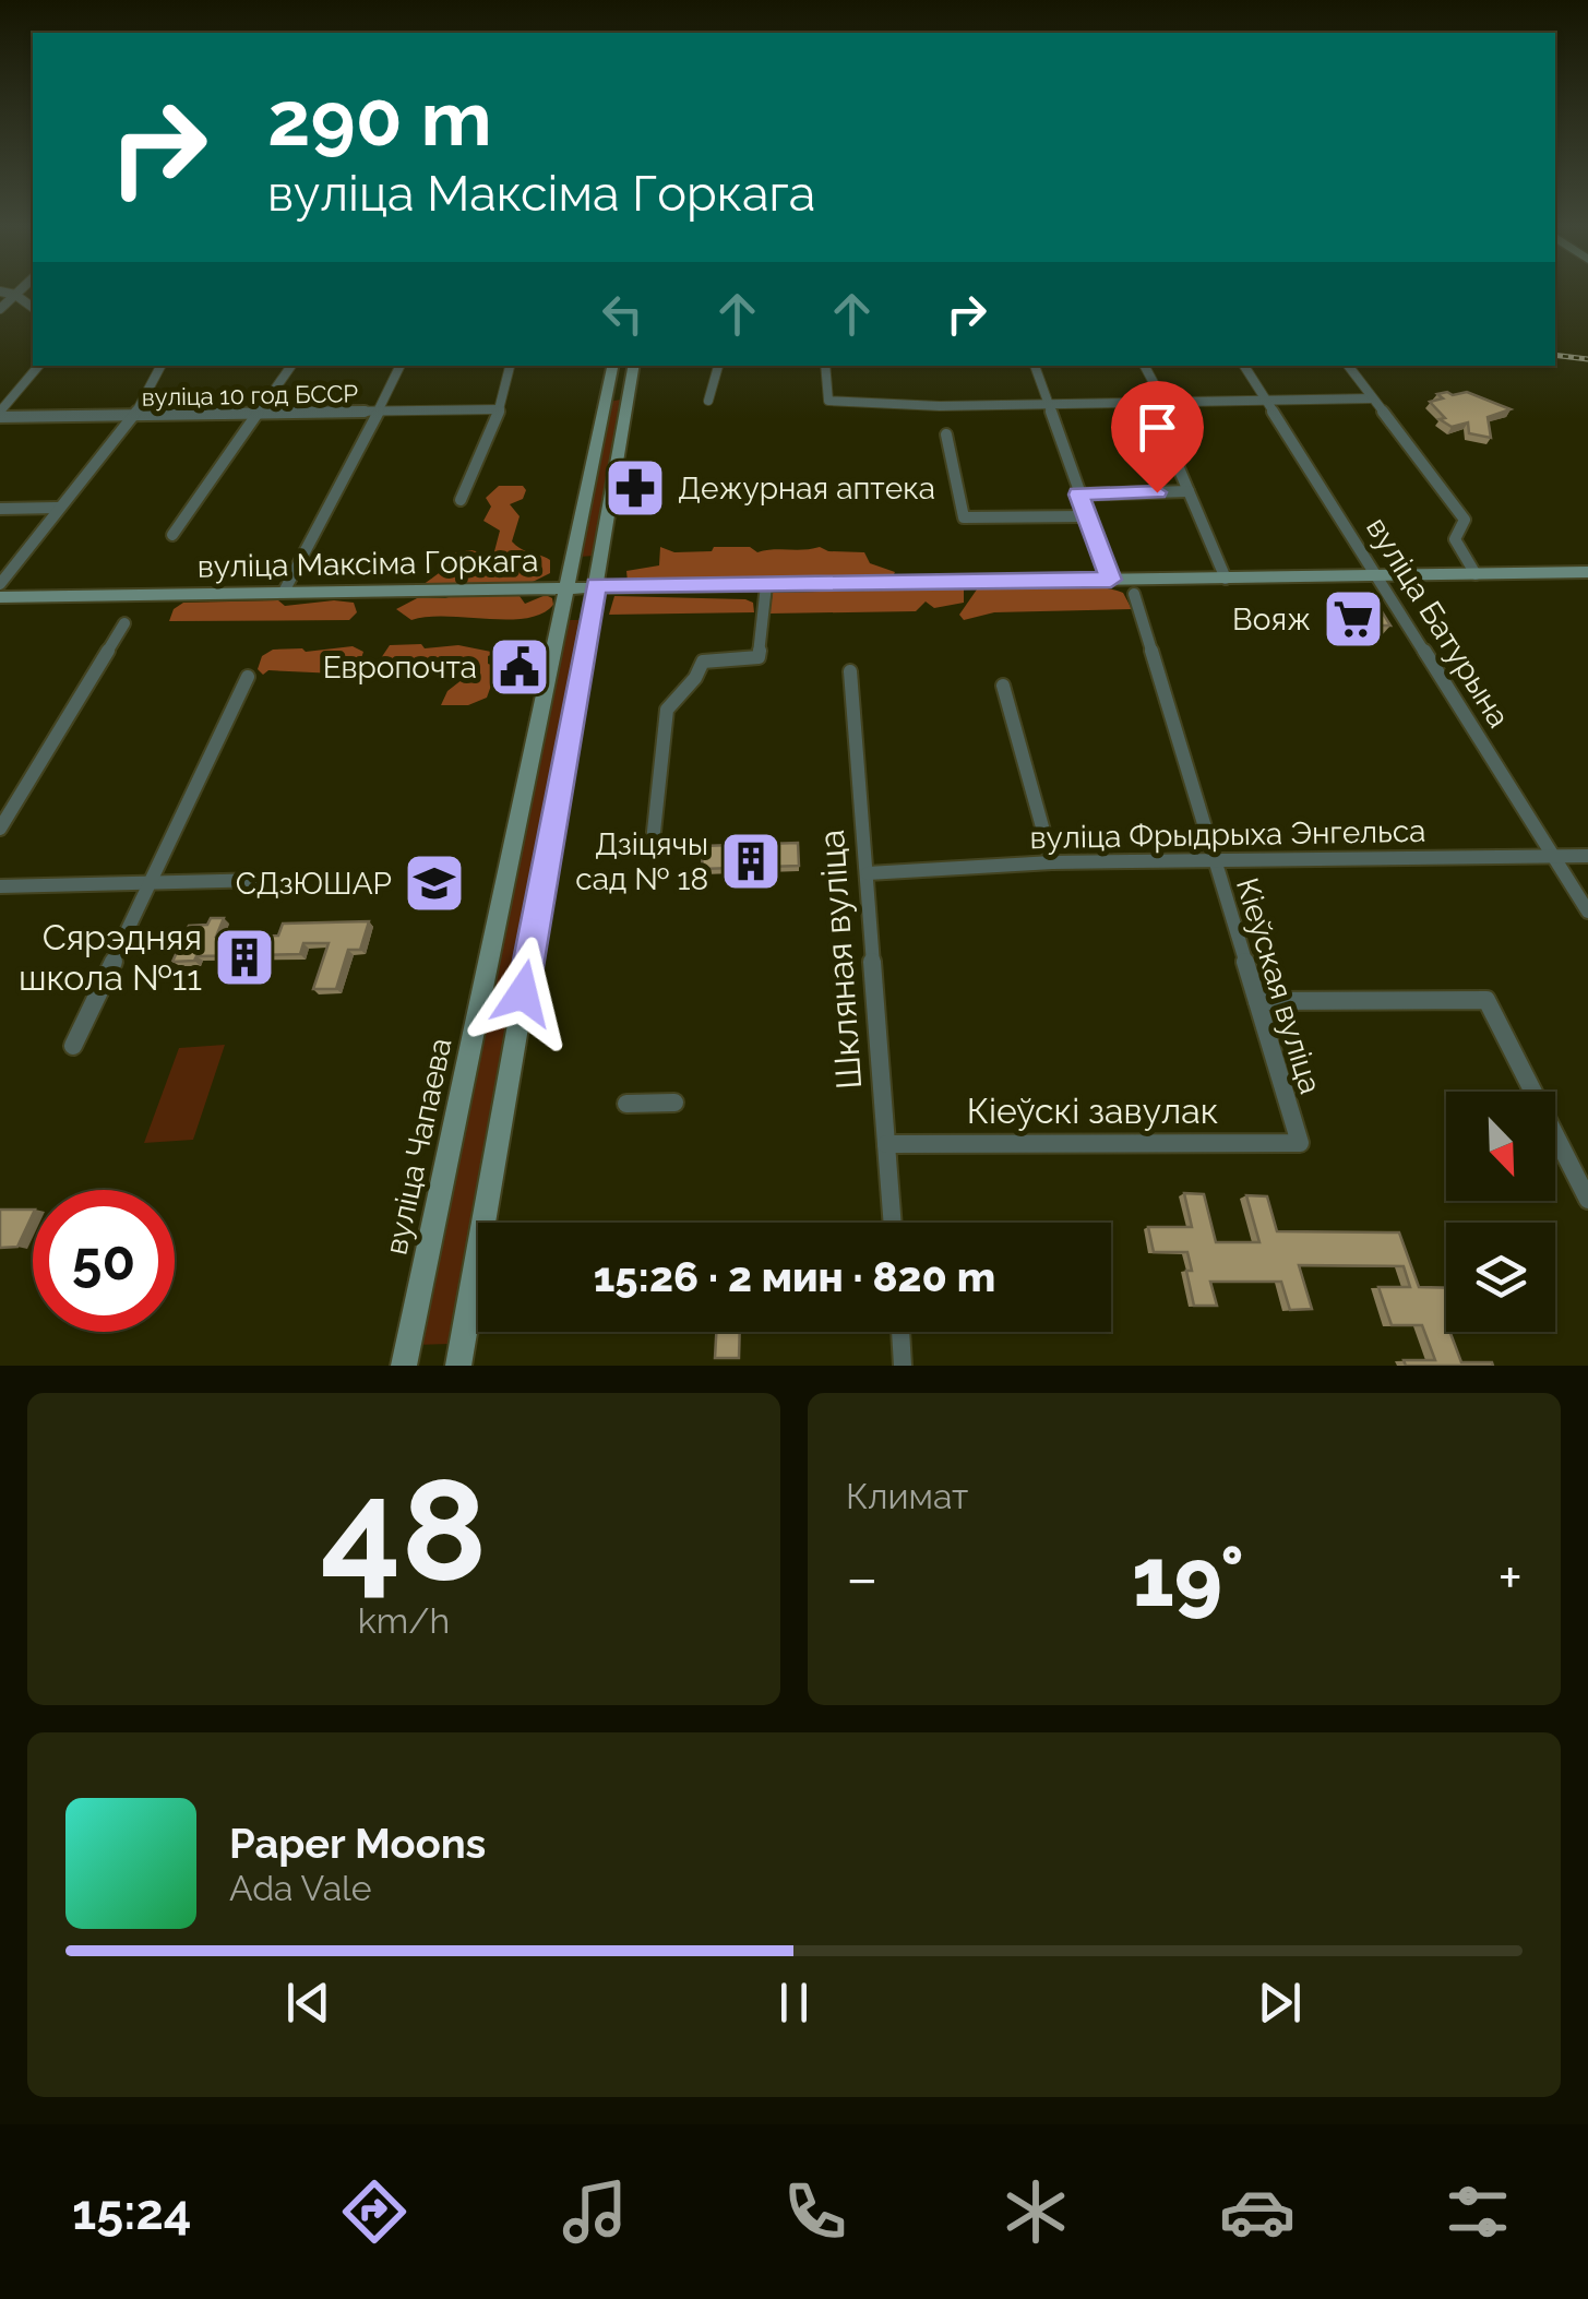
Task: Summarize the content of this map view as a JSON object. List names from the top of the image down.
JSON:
{
  "streets": {
    "main road": ["вуліца Максіма Горкага", "вуліца Чапаева"],
    "street": [
      "вуліца 10 год БССР",
      "вуліца Батурына",
      "вуліца Фрыдрыха Энгельса",
      "Шкляная вуліца",
      "Кіеўская вуліца",
      "Кіеўскі завулак"
    ]
  },
  "crossings": [
    ["вуліца Максіма Горкага", "вуліца Батурына"],
    ["вуліца Максіма Горкага", "вуліца Чапаева"],
    ["вуліца Батурына", "вуліца Фрыдрыха Энгельса"],
    ["вуліца Фрыдрыха Энгельса", "Шкляная вуліца"],
    ["вуліца Фрыдрыха Энгельса", "Кіеўская вуліца"],
    ["Шкляная вуліца", "Кіеўскі завулак"],
    ["Кіеўская вуліца", "Кіеўскі завулак"]
  ],
  "places": {
    "pharmacy": ["Дежурная аптека"],
    "supermarket": ["Вояж"],
    "public building": ["Европочта"],
    "building": ["Дзіцячы сад № 18", "Сярэдняя школа №11"],
    "school or university": ["СДзЮШАР"]
  },
  "north": "bottom right",
  "page": {
    "turn": ["290 m", "вуліца Максіма Горкага"],
    "limit": "50",
    "trip": "15:26 · 2 мин · 820 m",
    "tile": [
      ["48", "km/h"],
      "Климат"
    ],
    "heat": ["−", "19°", "+"],
    "song": ["Paper Moons", "Ada Vale"],
    "tabs": "15:24"
  }
}
